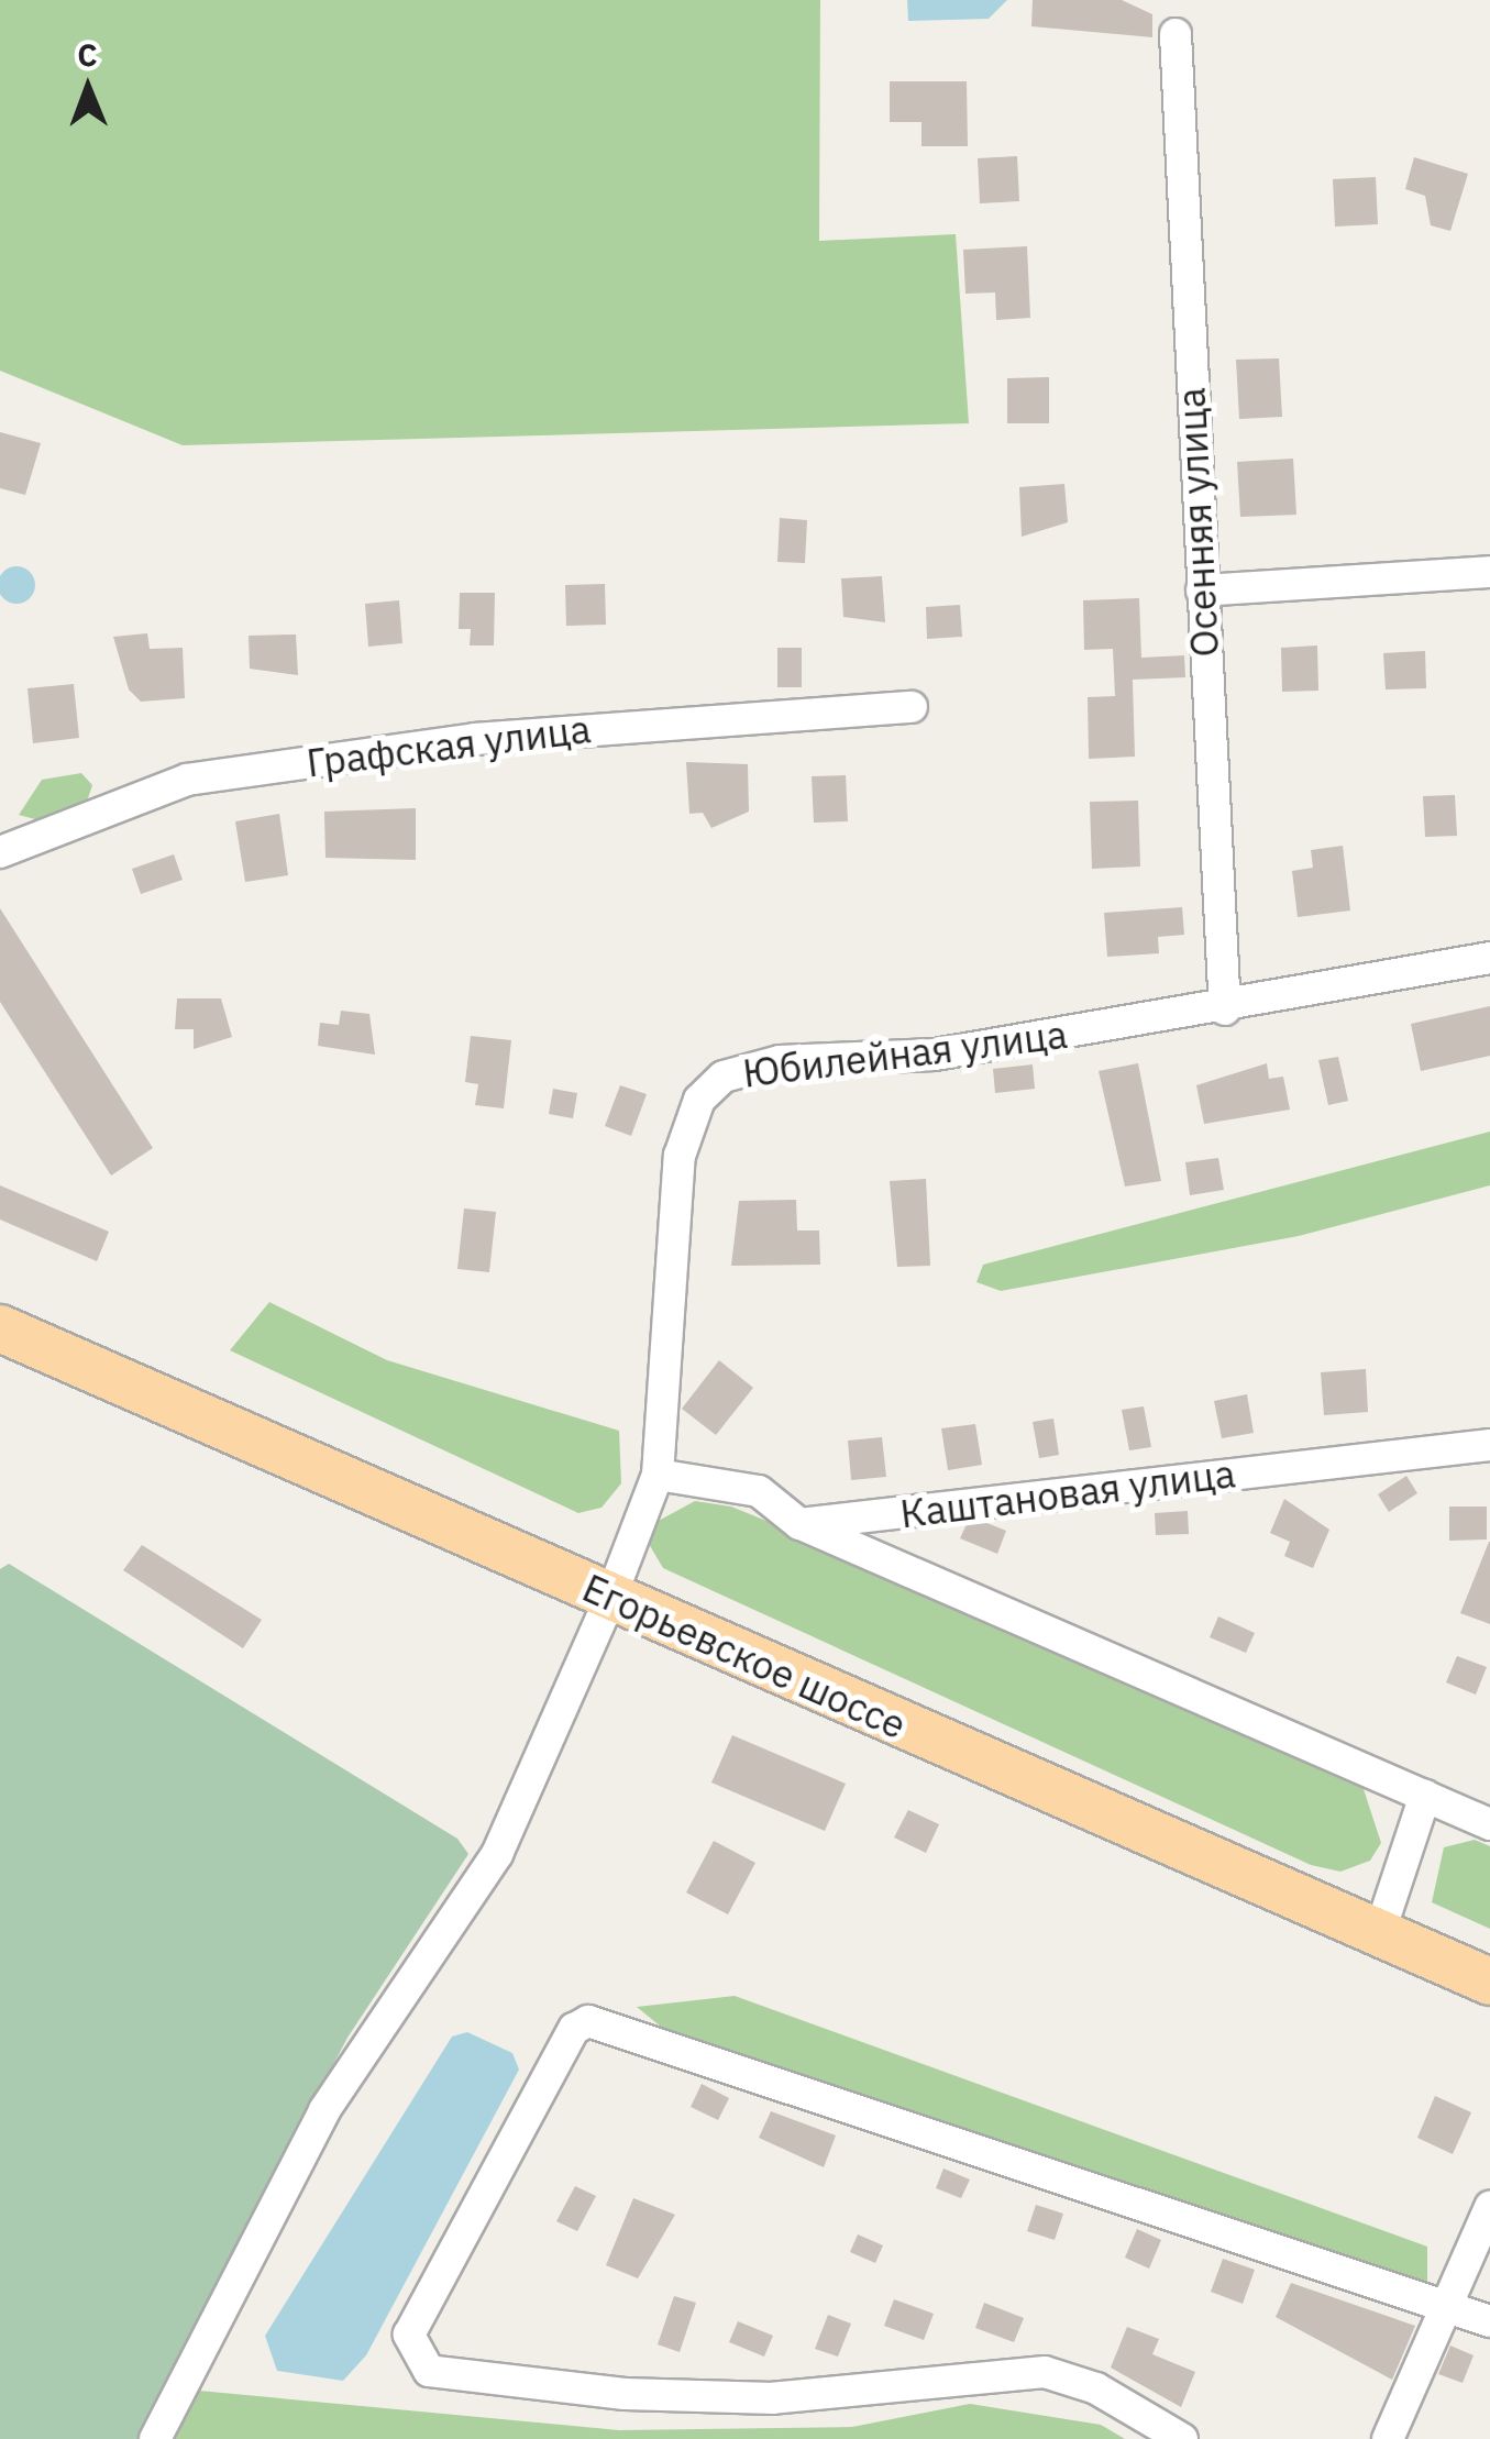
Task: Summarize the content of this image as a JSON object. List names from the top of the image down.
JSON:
{
  "streets": {
    "main road": ["Егорьевское шоссе"],
    "street": [
      "Осенняя улица",
      "Графская улица",
      "Юбилейная улица",
      "Каштановая улица"
    ]
  },
  "crossings": [
    ["Осенняя улица", "Юбилейная улица"],
    ["Юбилейная улица", "Егорьевское шоссе"]
  ],
  "north": "top"
}
